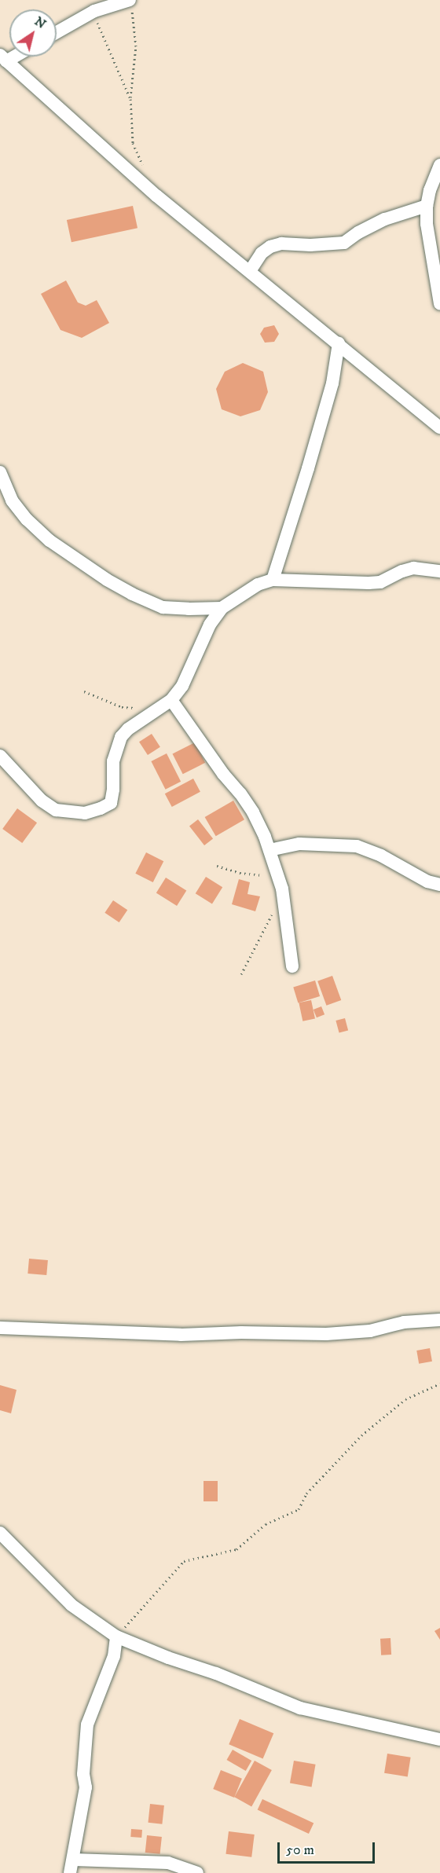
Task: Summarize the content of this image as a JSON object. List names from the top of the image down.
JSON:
{
  "scale_bar": "50 m",
  "north": "top right"
}
